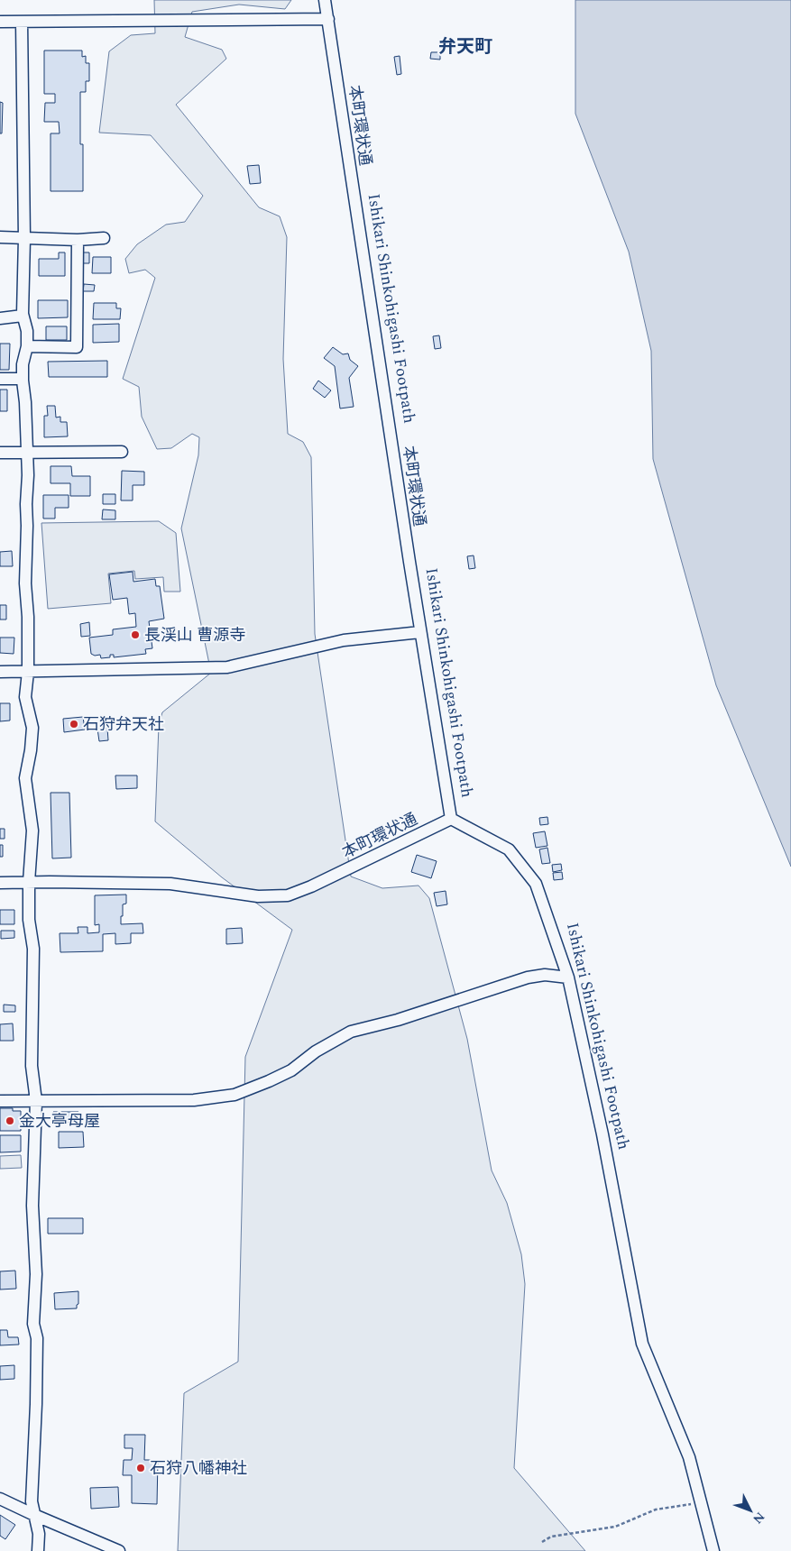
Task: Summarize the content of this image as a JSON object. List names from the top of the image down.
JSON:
{
  "streets": {
    "street": ["本町環状通"]
  },
  "districts": ["弁天町"],
  "places": [
    "長渓山 曹源寺",
    "石狩弁天社",
    "金大亭母屋",
    "石狩八幡神社"
  ],
  "north": "bottom right"
}
